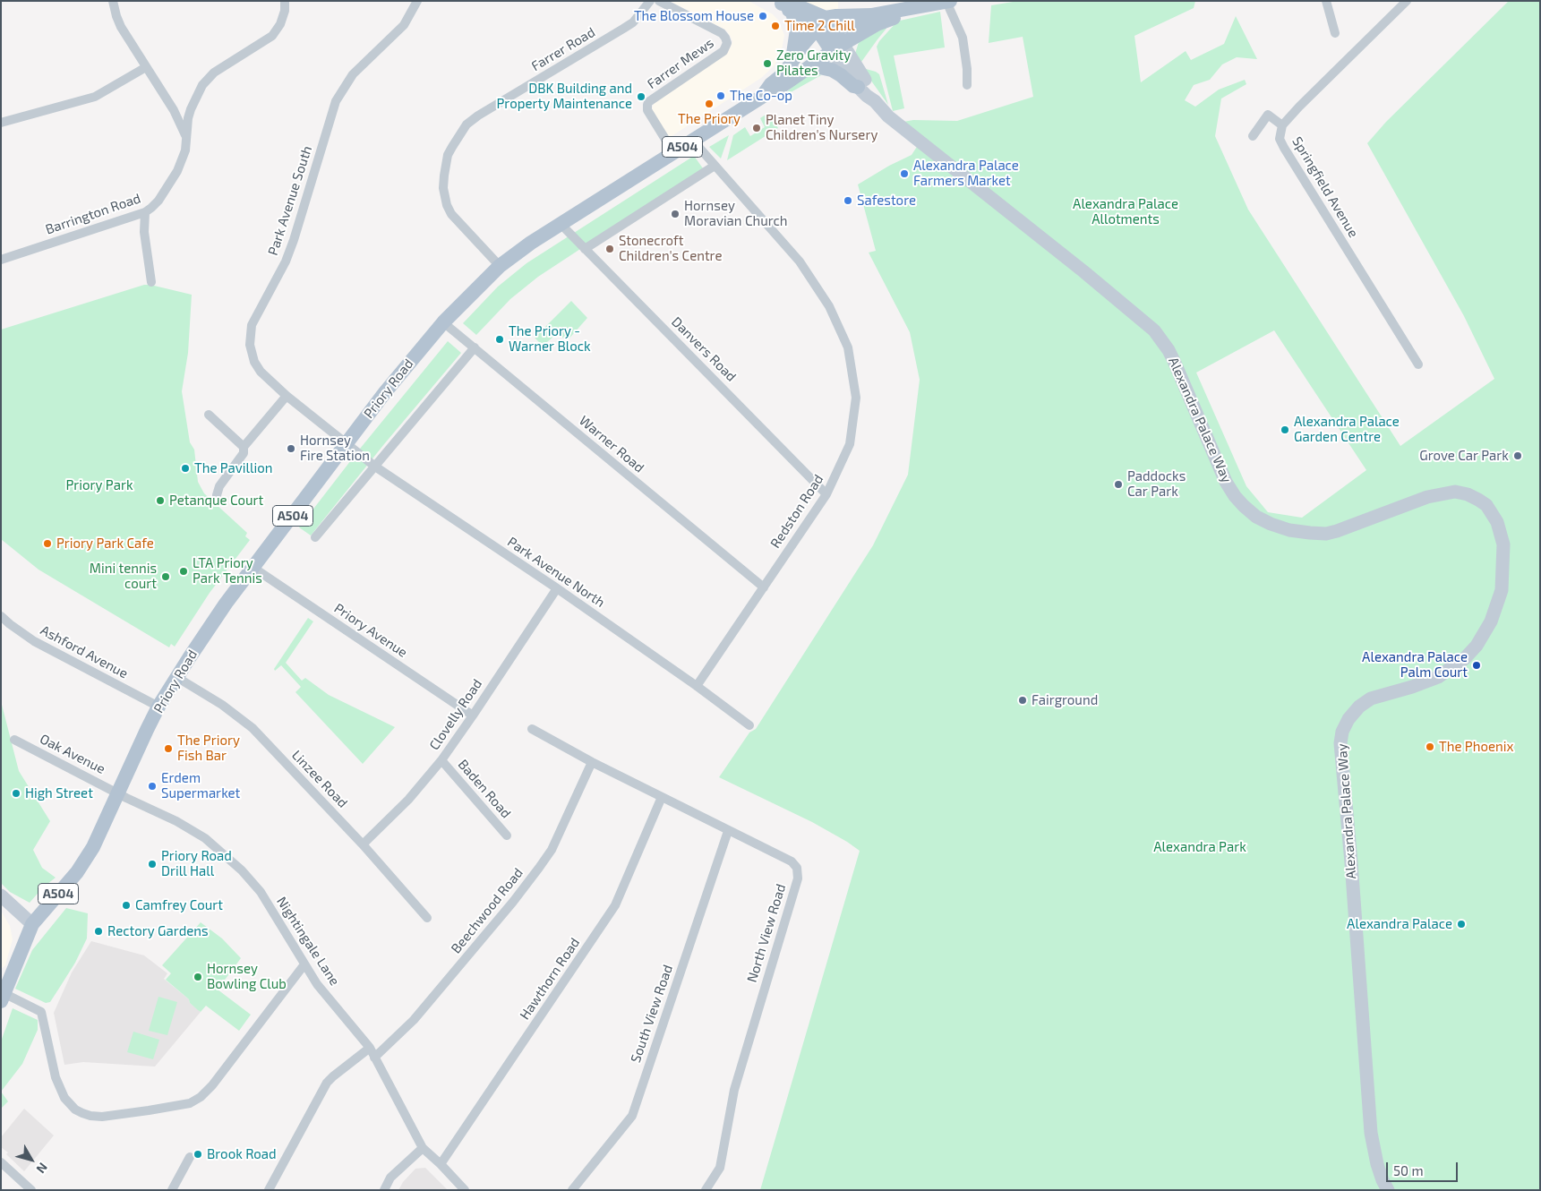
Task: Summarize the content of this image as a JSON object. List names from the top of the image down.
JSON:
{
  "streets": {
    "main road": ["A504", "Priory Road"],
    "street": [
      "Farrer Road",
      "Farrer Mews",
      "Springfield Avenue",
      "Park Avenue South",
      "Barrington Road",
      "Danvers Road",
      "Alexandra Palace Way",
      "Warner Road",
      "Redston Road",
      "Park Avenue North",
      "Priory Avenue",
      "Ashford Avenue",
      "Clovelly Road",
      "Oak Avenue",
      "Linzee Road",
      "Baden Road",
      "Beechwood Road",
      "North View Road",
      "Nightingale Lane",
      "Hawthorn Road",
      "South View Road"
    ]
  },
  "crossings": [
    ["Farrer Road", "Priory Road"],
    ["Farrer Mews", "Priory Road"],
    ["A504", "Priory Road"],
    ["A504", "Alexandra Palace Way"],
    ["Park Avenue South", "Priory Road"],
    ["Park Avenue South", "Park Avenue North"],
    ["Danvers Road", "Priory Road"],
    ["Danvers Road", "Redston Road"],
    ["Priory Road", "Warner Road"],
    ["Priory Road", "Redston Road"],
    ["Priory Road", "Park Avenue North"],
    ["Priory Road", "Priory Avenue"],
    ["Priory Road", "Ashford Avenue"],
    ["Priory Road", "Oak Avenue"],
    ["Priory Road", "Linzee Road"],
    ["Priory Road", "Nightingale Lane"],
    ["Warner Road", "Redston Road"],
    ["Redston Road", "Park Avenue North"],
    ["Park Avenue North", "Clovelly Road"],
    ["Priory Avenue", "Clovelly Road"],
    ["Clovelly Road", "Linzee Road"],
    ["Clovelly Road", "Baden Road"],
    ["Oak Avenue", "Nightingale Lane"],
    ["Beechwood Road", "North View Road"],
    ["Beechwood Road", "Nightingale Lane"],
    ["North View Road", "Hawthorn Road"],
    ["North View Road", "South View Road"],
    ["Nightingale Lane", "Hawthorn Road"]
  ],
  "parks": ["Alexandra Palace Allotments", "Priory Park", "Alexandra Park"],
  "places": [
    "The Blossom House",
    "Time 2 Chill",
    "Zero Gravity Pilates",
    "The Co-op",
    "DBK Building and Property Maintenance",
    "The Priory",
    "Planet Tiny Children's Nursery",
    "Alexandra Palace Farmers Market",
    "Safestore",
    "Hornsey Moravian Church",
    "Stonecroft Children's Centre",
    "The Priory - Warner Block",
    "Alexandra Palace Garden Centre",
    "Hornsey Fire Station",
    "Grove Car Park",
    "The Pavillion",
    "Paddocks Car Park",
    "Petanque Court",
    "Priory Park Cafe",
    "LTA Priory Park Tennis",
    "Mini tennis court",
    "Alexandra Palace Palm Court",
    "Fairground",
    "The Phoenix",
    "The Priory Fish Bar",
    "Erdem Supermarket",
    "High Street",
    "Priory Road Drill Hall",
    "Camfrey Court",
    "Alexandra Palace",
    "Rectory Gardens",
    "Hornsey Bowling Club",
    "Brook Road"
  ],
  "scale_bar": "50 m",
  "north": "bottom right"
}
